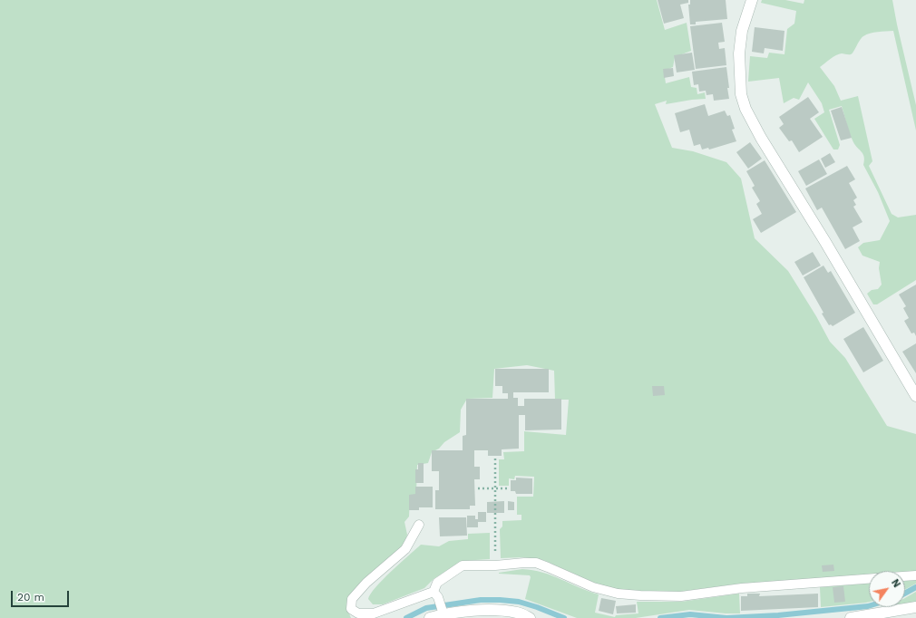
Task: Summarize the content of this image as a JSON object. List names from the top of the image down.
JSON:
{
  "scale_bar": "20 m",
  "north": "top right"
}
